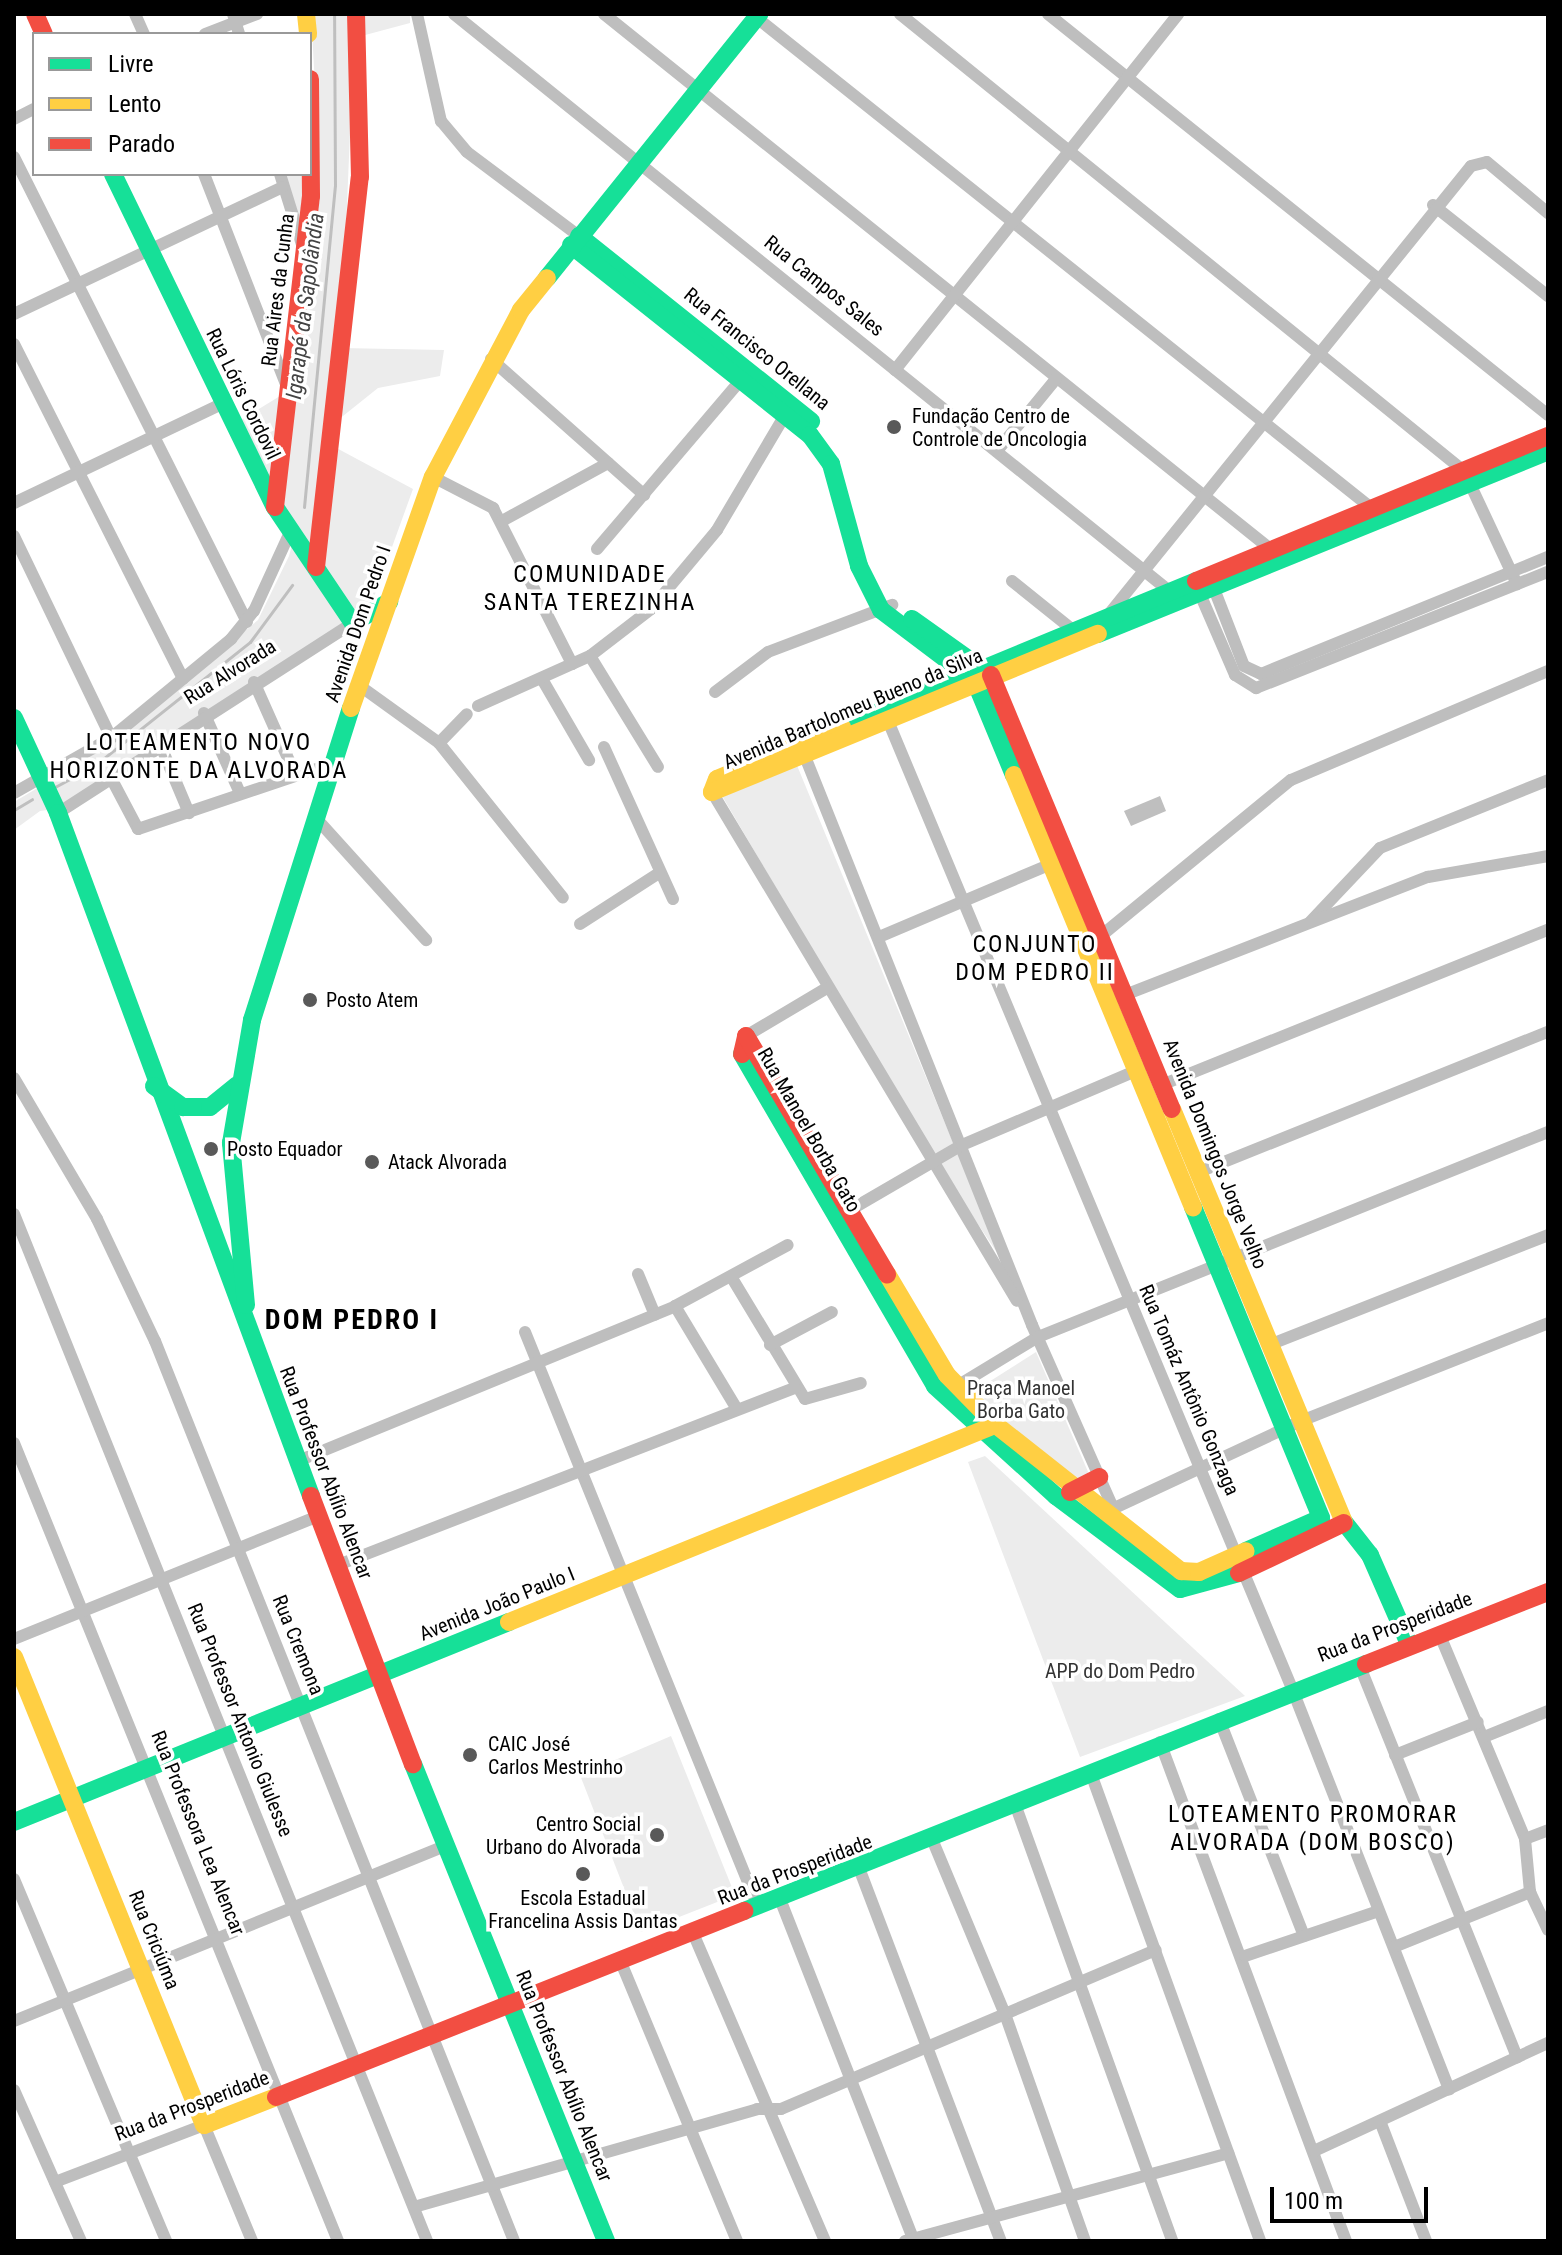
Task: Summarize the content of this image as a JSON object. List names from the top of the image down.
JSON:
{
  "streets": {
    "street": [
      "Rua Campos Sales",
      "Rua Aires da Cunha",
      "Rua Francisco Orellana",
      "Rua Lóris Cordovil",
      "Avenida Dom Pedro I",
      "Rua Alvorada",
      "Avenida Bartolomeu Bueno da Silva",
      "Rua Manoel Borba Gato",
      "Avenida Domingos Jorge Velho",
      "Rua Tomáz Antônio Gonzaga",
      "Rua Professor Abílio Alencar",
      "Avenida João Paulo I",
      "Rua da Prosperidade",
      "Rua Cremona",
      "Rua Professor Antonio Giulesse",
      "Rua Professora Lea Alencar",
      "Rua Criciúma"
    ]
  },
  "crossings": [
    ["Rua Campos Sales", "Avenida Dom Pedro I"],
    ["Rua Campos Sales", "Avenida Bartolomeu Bueno da Silva"],
    ["Rua Aires da Cunha", "Rua Lóris Cordovil"],
    ["Rua Francisco Orellana", "Avenida Dom Pedro I"],
    ["Rua Francisco Orellana", "Avenida Bartolomeu Bueno da Silva"],
    ["Rua Francisco Orellana", "Avenida Domingos Jorge Velho"],
    ["Rua Lóris Cordovil", "Rua Alvorada"],
    ["Avenida Dom Pedro I", "Rua Alvorada"],
    ["Avenida Dom Pedro I", "Rua Professor Abílio Alencar"],
    ["Rua Alvorada", "Rua Professor Abílio Alencar"],
    ["Avenida Bartolomeu Bueno da Silva", "Avenida Domingos Jorge Velho"],
    ["Avenida Bartolomeu Bueno da Silva", "Rua Tomáz Antônio Gonzaga"],
    ["Rua Manoel Borba Gato", "Avenida Domingos Jorge Velho"],
    ["Rua Manoel Borba Gato", "Rua Tomáz Antônio Gonzaga"],
    ["Rua Manoel Borba Gato", "Avenida João Paulo I"],
    ["Avenida Domingos Jorge Velho", "Rua da Prosperidade"],
    ["Rua Tomáz Antônio Gonzaga", "Rua da Prosperidade"],
    ["Rua Professor Abílio Alencar", "Avenida João Paulo I"],
    ["Rua Professor Abílio Alencar", "Rua da Prosperidade"],
    ["Avenida João Paulo I", "Rua Cremona"],
    ["Avenida João Paulo I", "Rua Professor Antonio Giulesse"],
    ["Avenida João Paulo I", "Rua Professora Lea Alencar"],
    ["Avenida João Paulo I", "Rua Criciúma"],
    ["Rua da Prosperidade", "Rua Cremona"],
    ["Rua da Prosperidade", "Rua Professor Antonio Giulesse"],
    ["Rua da Prosperidade", "Rua Professora Lea Alencar"],
    ["Rua da Prosperidade", "Rua Criciúma"]
  ],
  "districts": [
    "COMUNIDADE SANTA TEREZINHA",
    "LOTEAMENTO NOVO HORIZONTE DA ALVORADA",
    "CONJUNTO DOM PEDRO II",
    "DOM PEDRO I",
    "LOTEAMENTO PROMORAR ALVORADA (DOM BOSCO)"
  ],
  "water": ["Igarapé da Sapolândia"],
  "parks": ["Praça Manoel Borba Gato", "APP do Dom Pedro"],
  "places": [
    "Fundação Centro de Controle de Oncologia",
    "Posto Atem",
    "Posto Equador",
    "Atack Alvorada",
    "CAIC José Carlos Mestrinho",
    "Centro Social Urbano do Alvorada",
    "Escola Estadual Francelina Assis Dantas"
  ],
  "legend": ["Livre", "Lento", "Parado"],
  "scale_bar": "100 m"
}
